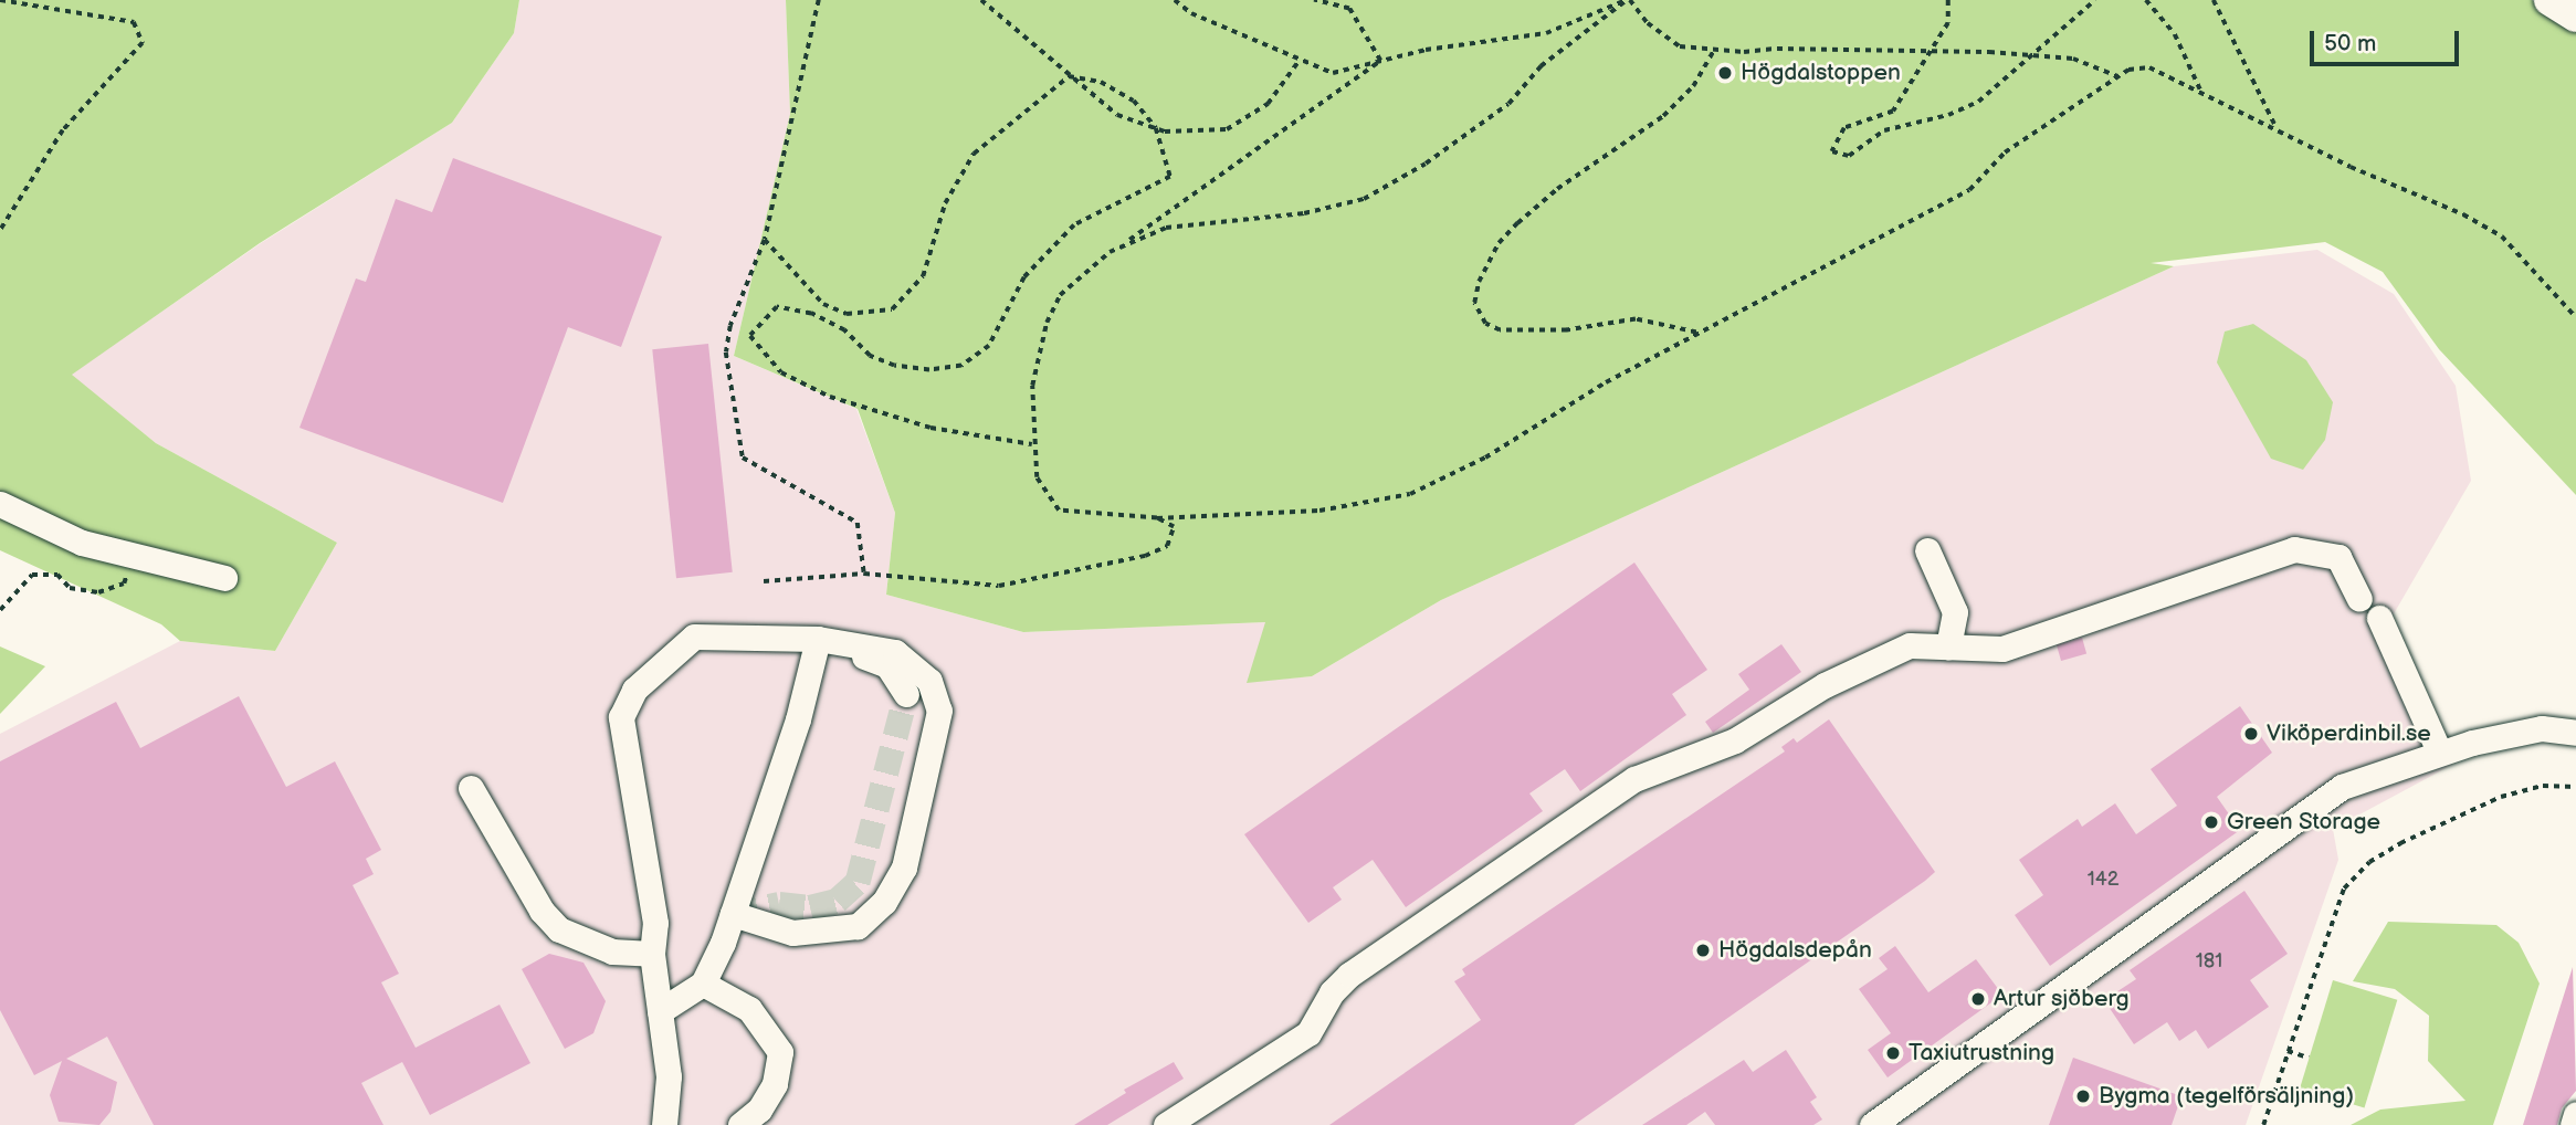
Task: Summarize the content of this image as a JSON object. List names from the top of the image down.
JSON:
{
  "places": [
    "Högdalstoppen",
    "Viköperdinbil.se",
    "Green Storage",
    "Högdalsdepån",
    "Artur sjöberg",
    "Taxiutrustning",
    "Bygma (tegelförsäljning)"
  ],
  "house_numbers": ["142", "181"],
  "scale_bar": "50 m"
}
